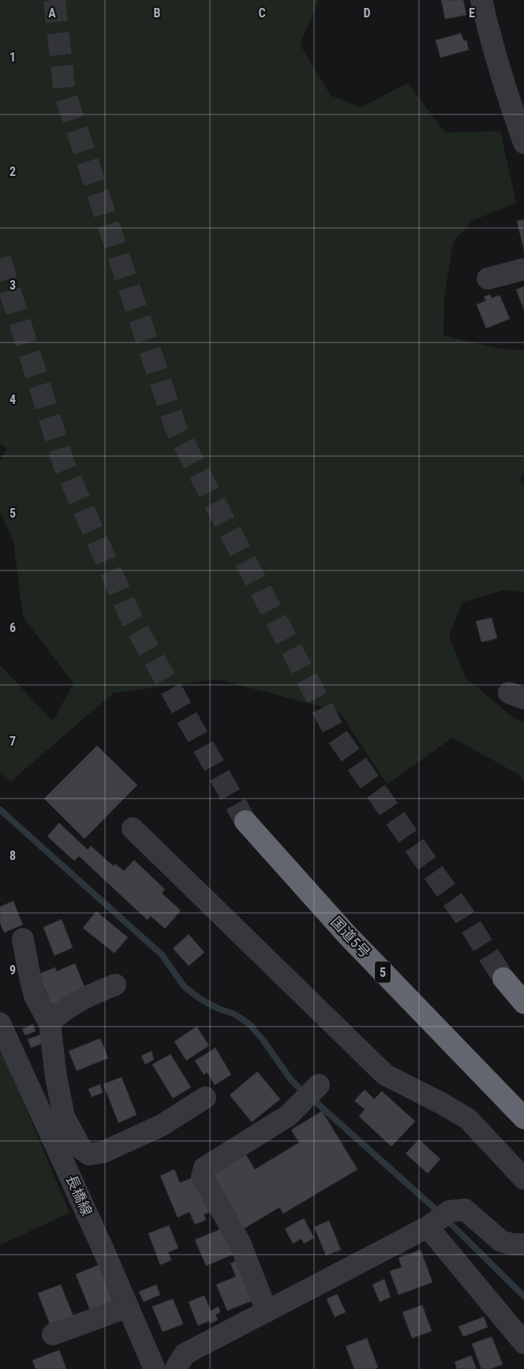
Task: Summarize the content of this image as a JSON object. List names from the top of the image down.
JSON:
{
  "streets": {
    "highway": ["国道5号", "5"],
    "street": ["長橋線"]
  },
  "grid": {
    "columns": [
      "A",
      "B",
      "C",
      "D",
      "E"
    ],
    "rows": [
      "1",
      "2",
      "3",
      "4",
      "5",
      "6",
      "7",
      "8",
      "9"
    ]
  }
}
